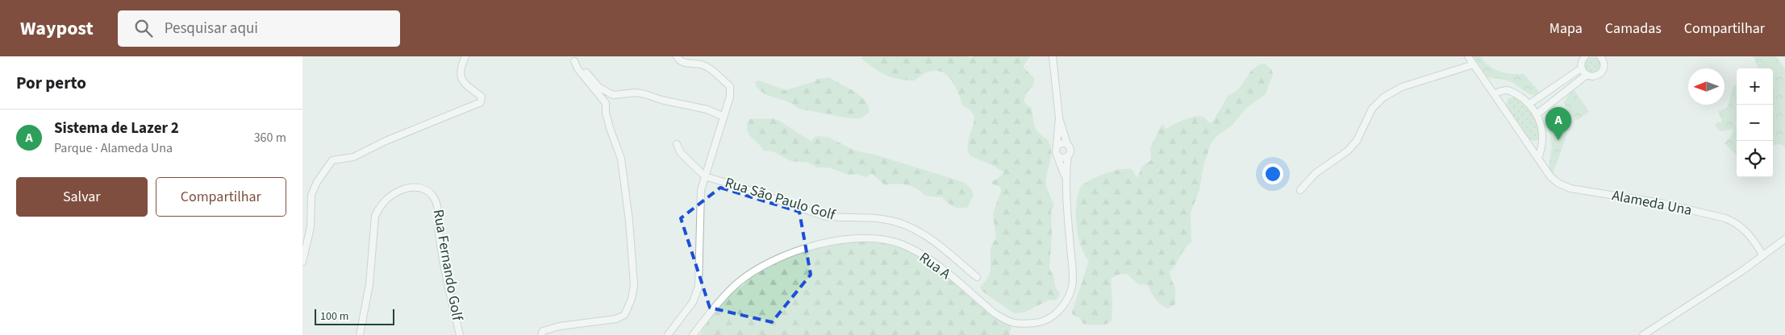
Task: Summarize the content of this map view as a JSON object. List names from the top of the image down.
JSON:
{
  "streets": {
    "street": [
      "Rua São Paulo Golf",
      "Alameda Una",
      "Rua Fernando Golf",
      "Rua A"
    ]
  },
  "scale_bar": "100 m",
  "north": "left",
  "page": {
    "header": "Waypost",
    "search": "Pesquisar aqui",
    "nav": ["Mapa", "Camadas", "Compartilhar"],
    "heading": "Por perto",
    "map_buttons": ["+", "−"],
    "pins": "A",
    "list": [
      {
        "mark": "A",
        "name": "Sistema de Lazer 2",
        "note": "Parque · Alameda Una",
        "value": "360 m"
      }
    ],
    "buttons": ["Salvar", "Compartilhar"],
    "scale": "100 m"
  }
}
